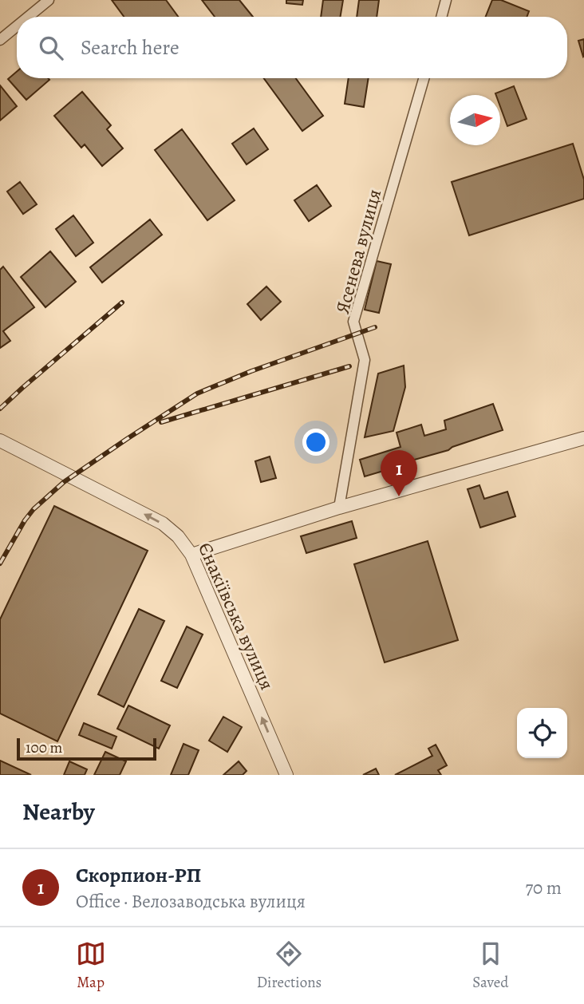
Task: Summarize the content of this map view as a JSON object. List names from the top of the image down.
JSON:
{
  "streets": {
    "street": ["Ясенева вулиця", "Єнакіївська вулиця"]
  },
  "one_way": ["Єнакіївська вулиця"],
  "scale_bar": "100 m",
  "north": "right",
  "page": {
    "search": "Search here",
    "pins": "1",
    "scale": "100 m",
    "heading": "Nearby",
    "list": [
      {
        "mark": "1",
        "name": "Скорпион-РП",
        "note": "Office · Велозаводська вулиця",
        "value": "70 m"
      }
    ],
    "nav": ["Map", "Directions", "Saved"]
  }
}
